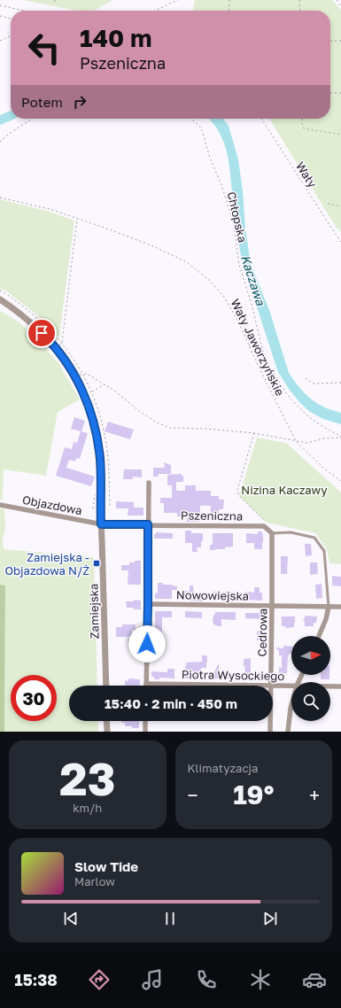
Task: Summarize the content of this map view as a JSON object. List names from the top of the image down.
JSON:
{
  "streets": {
    "street": [
      "Objazdowa",
      "Pszeniczna",
      "Nowowiejska",
      "Zamiejska",
      "Cedrowa",
      "Piotra Wysockiego"
    ],
    "path": ["Wały", "Chłopska", "Wały Jaworzyńskie"]
  },
  "crossings": [
    ["Objazdowa", "Pszeniczna"],
    ["Objazdowa", "Zamiejska"],
    ["Pszeniczna", "Zamiejska"],
    ["Nowowiejska", "Cedrowa"],
    ["Cedrowa", "Piotra Wysockiego"]
  ],
  "water": ["Kaczawa"],
  "parks": ["Nizina Kaczawy"],
  "places": {
    "transit": ["Zamiejska - Objazdowa N/Ż"]
  },
  "north": "right",
  "page": {
    "turn": ["140 m", "Pszeniczna"],
    "then": "Potem",
    "limit": "30",
    "trip": "15:40 · 2 min · 450 m",
    "tile": [
      ["23", "km/h"],
      "Klimatyzacja"
    ],
    "heat": ["−", "19°", "+"],
    "song": ["Slow Tide", "Marlow"],
    "tabs": "15:38"
  }
}
